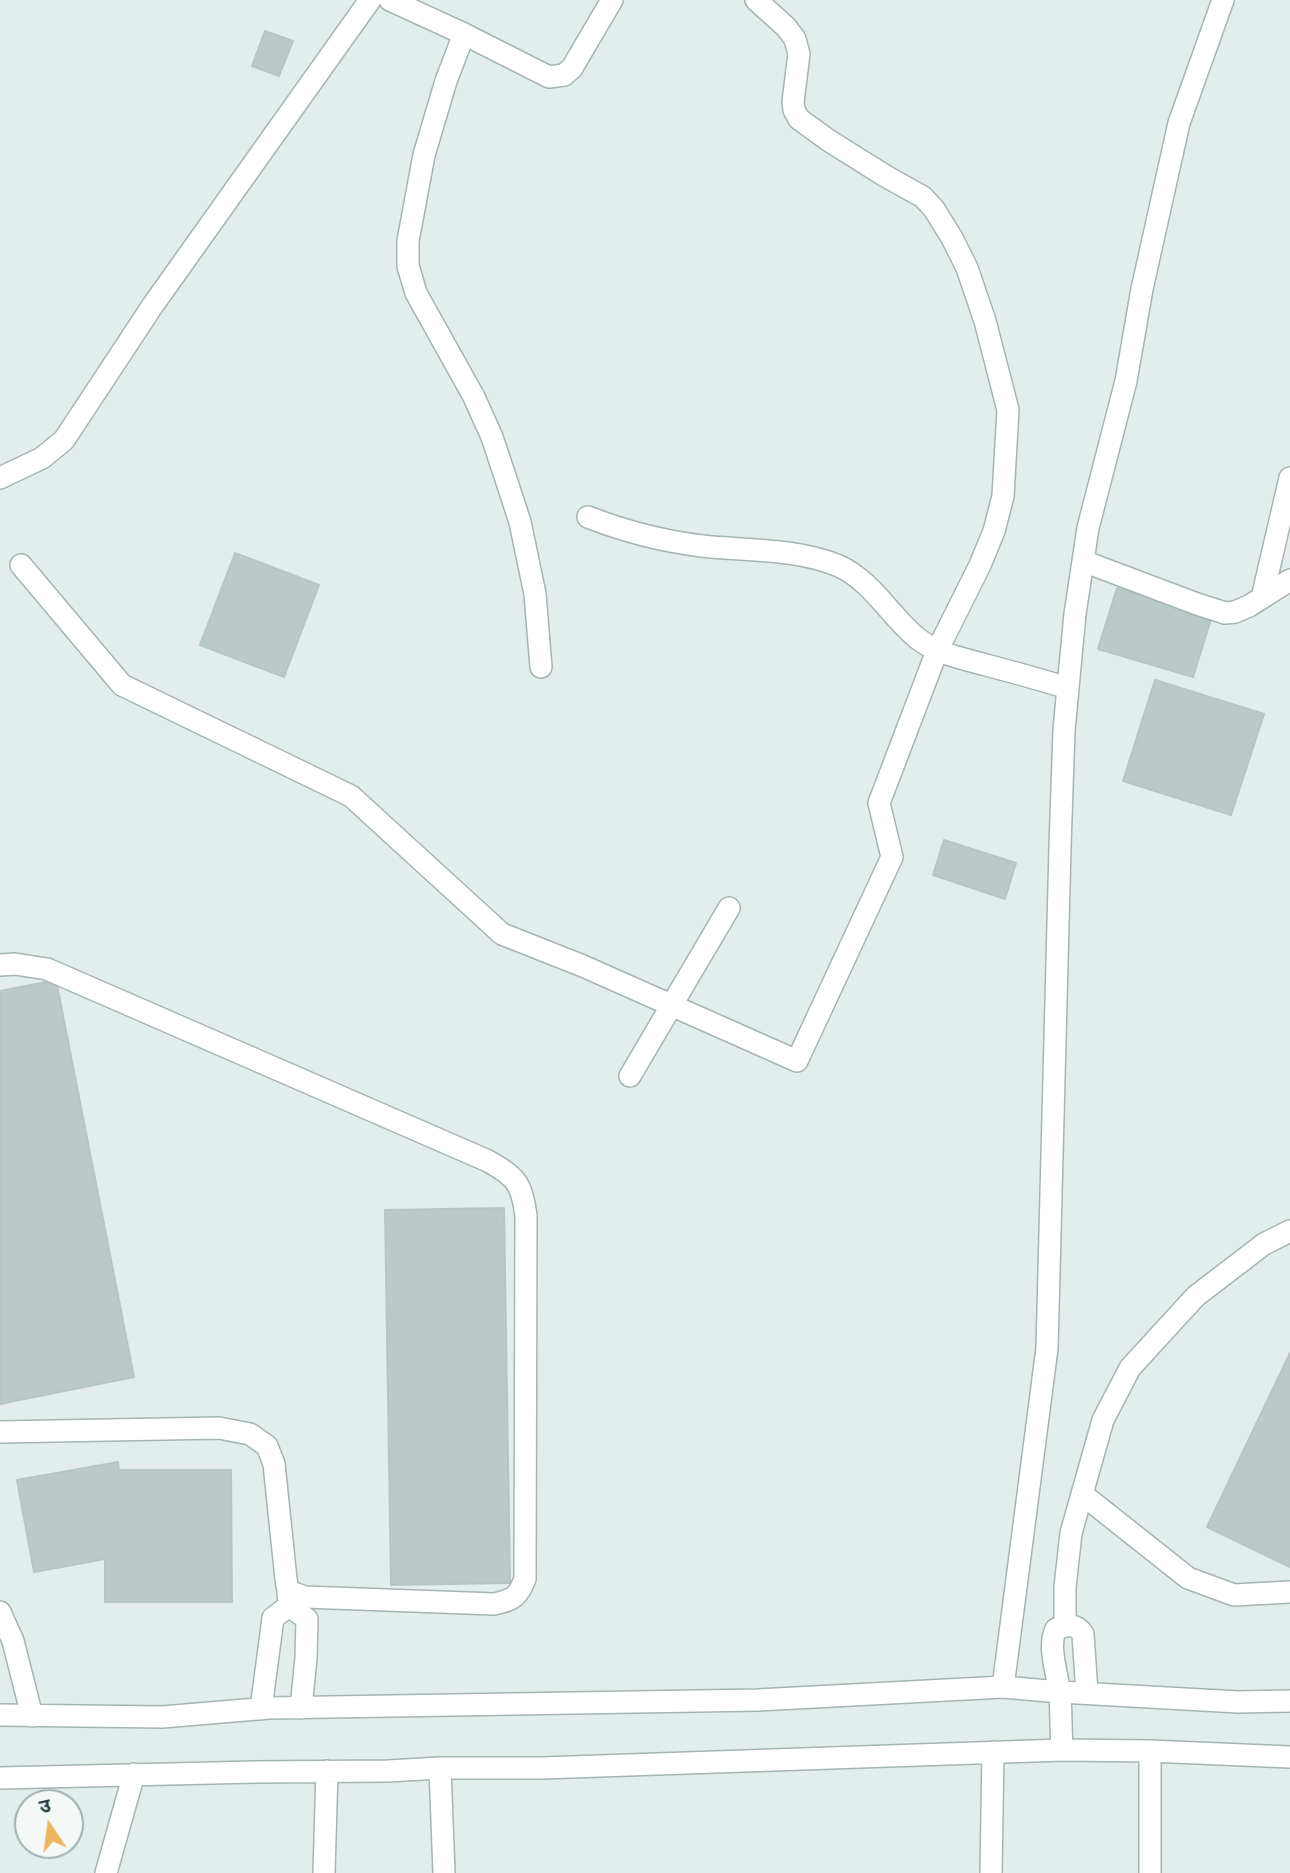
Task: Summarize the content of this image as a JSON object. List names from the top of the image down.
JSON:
{
  "north": "top"
}
